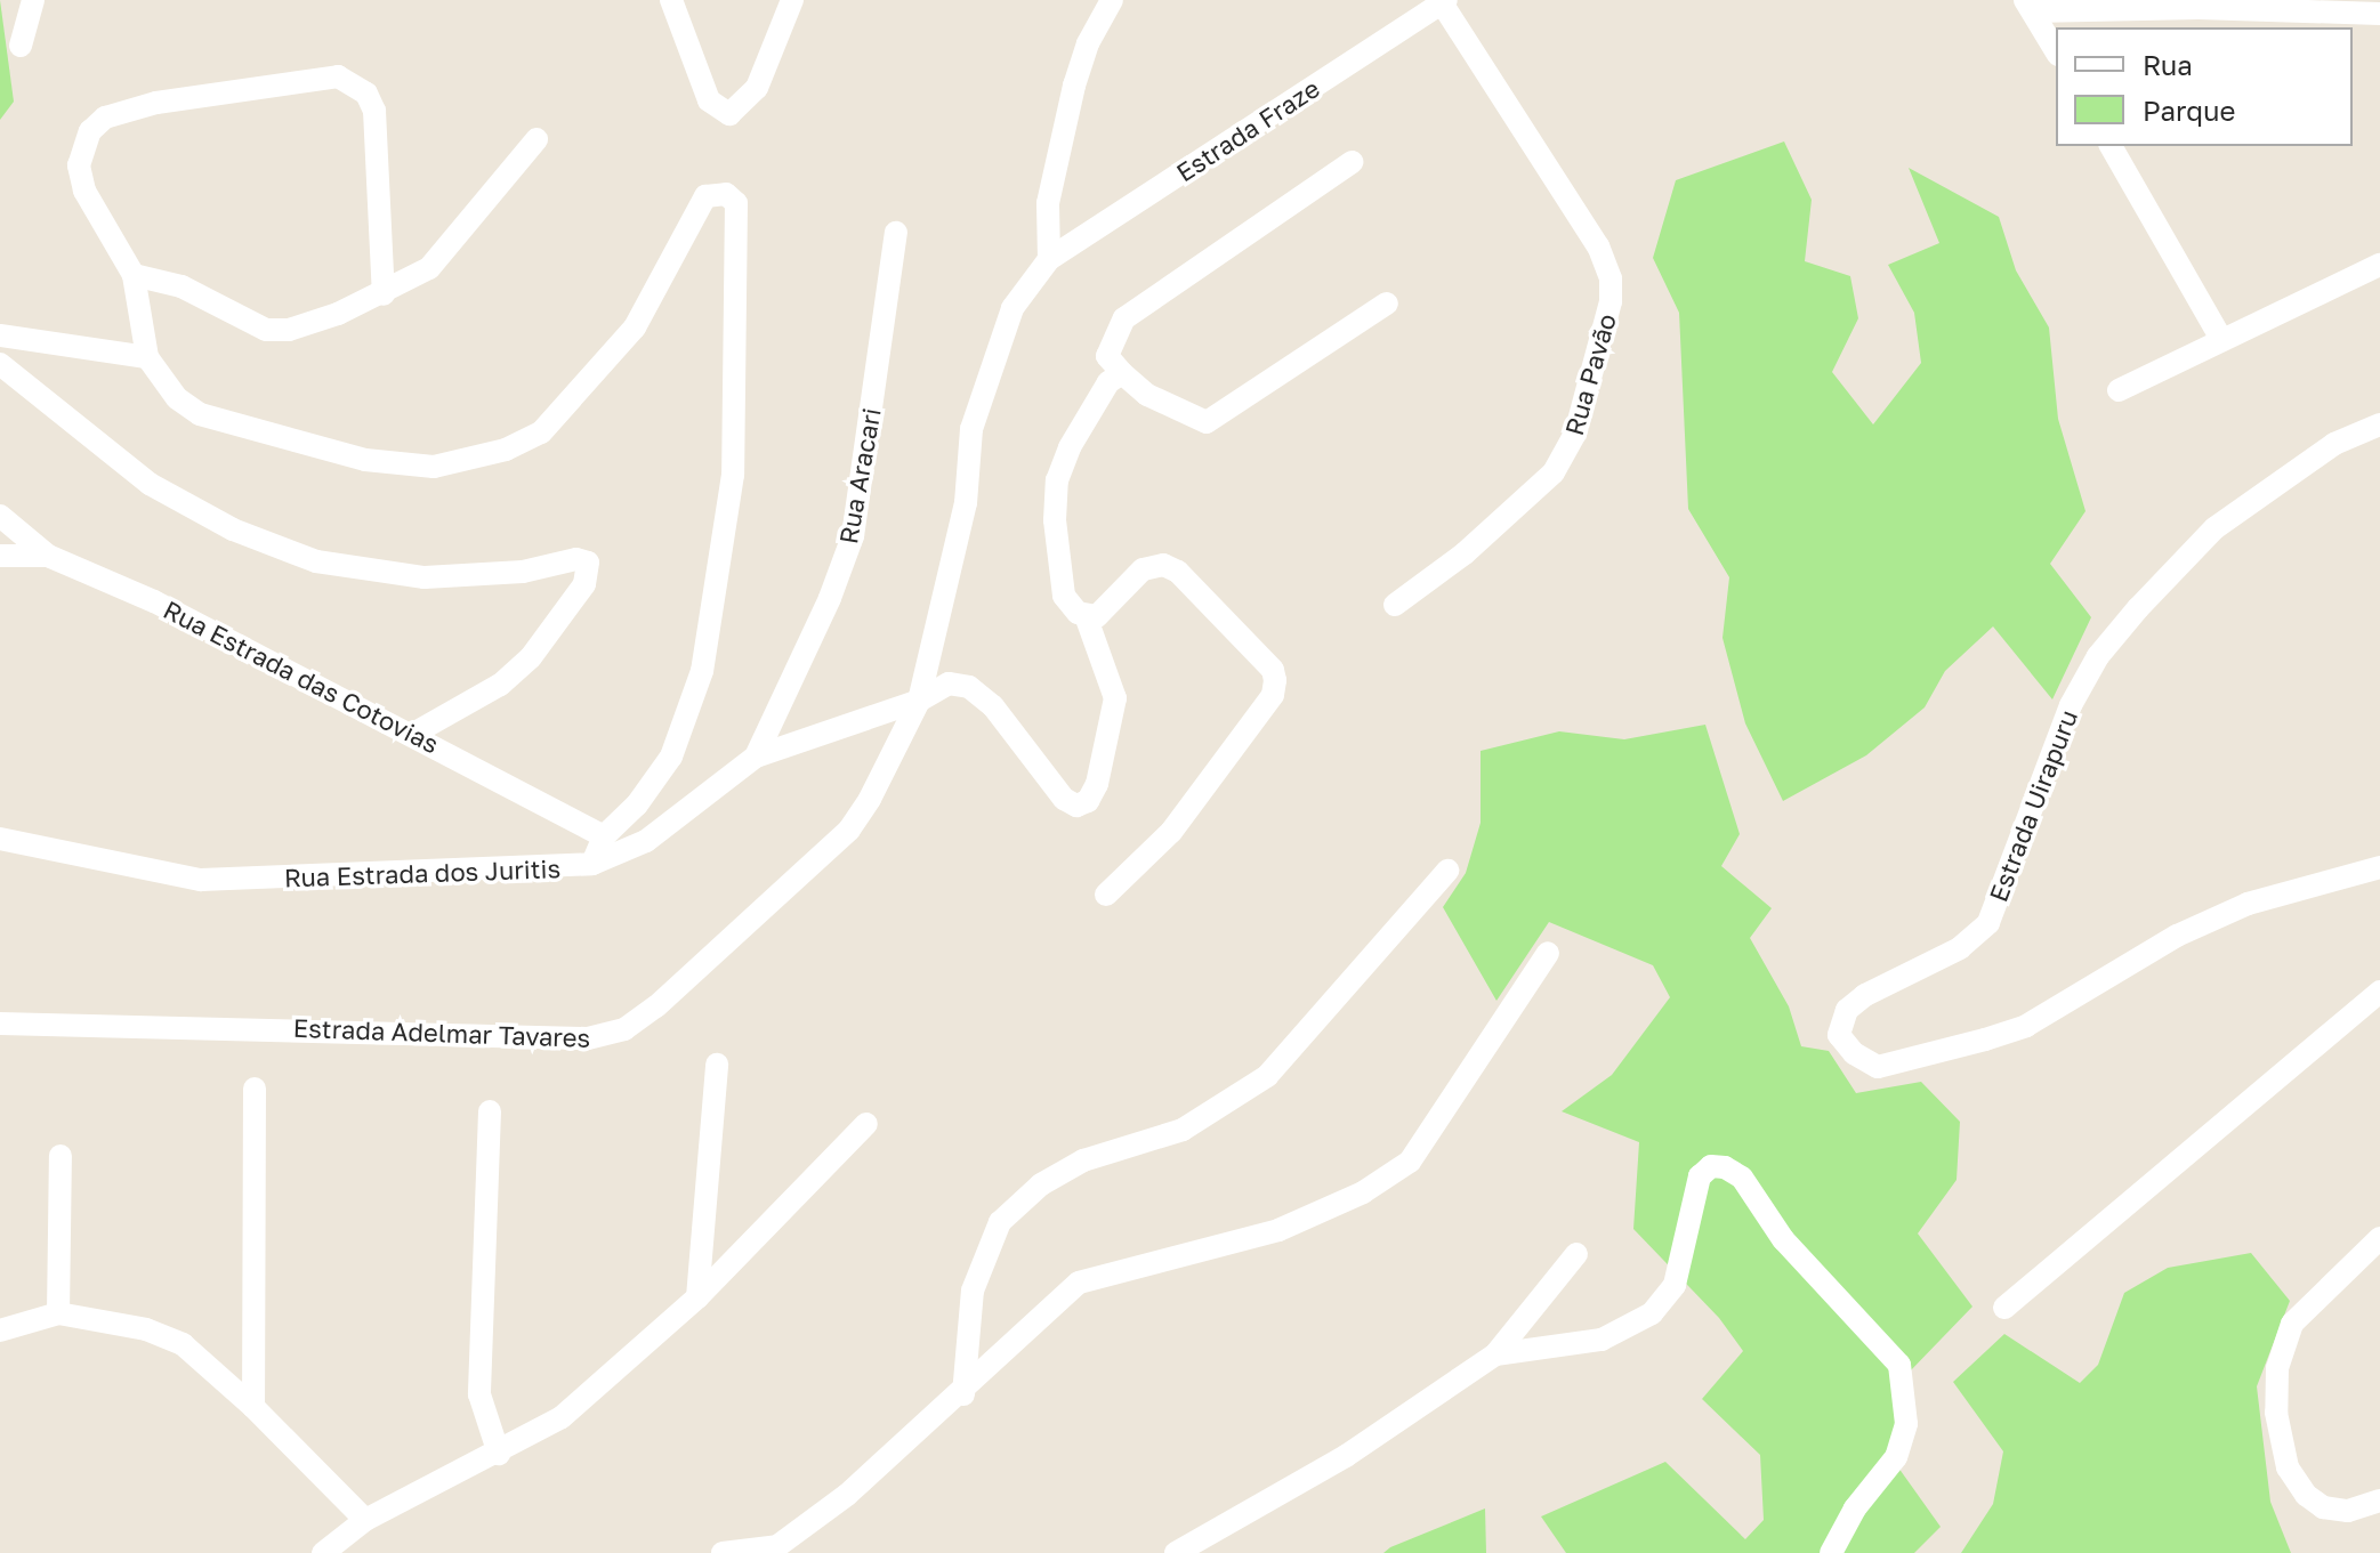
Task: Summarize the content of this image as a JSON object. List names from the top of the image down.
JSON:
{
  "streets": {
    "street": [
      "Estrada Fraze",
      "Rua Pavão",
      "Rua Aracari",
      "Rua Estrada das Cotovias",
      "Estrada Uirapuru",
      "Rua Estrada dos Juritis",
      "Estrada Adelmar Tavares"
    ]
  },
  "crossings": [
    ["Estrada Fraze", "Rua Pavão"],
    ["Estrada Fraze", "Estrada Adelmar Tavares"],
    ["Rua Aracari", "Rua Estrada dos Juritis"],
    ["Rua Estrada dos Juritis", "Estrada Adelmar Tavares"]
  ],
  "legend": ["Rua", "Parque"]
}
